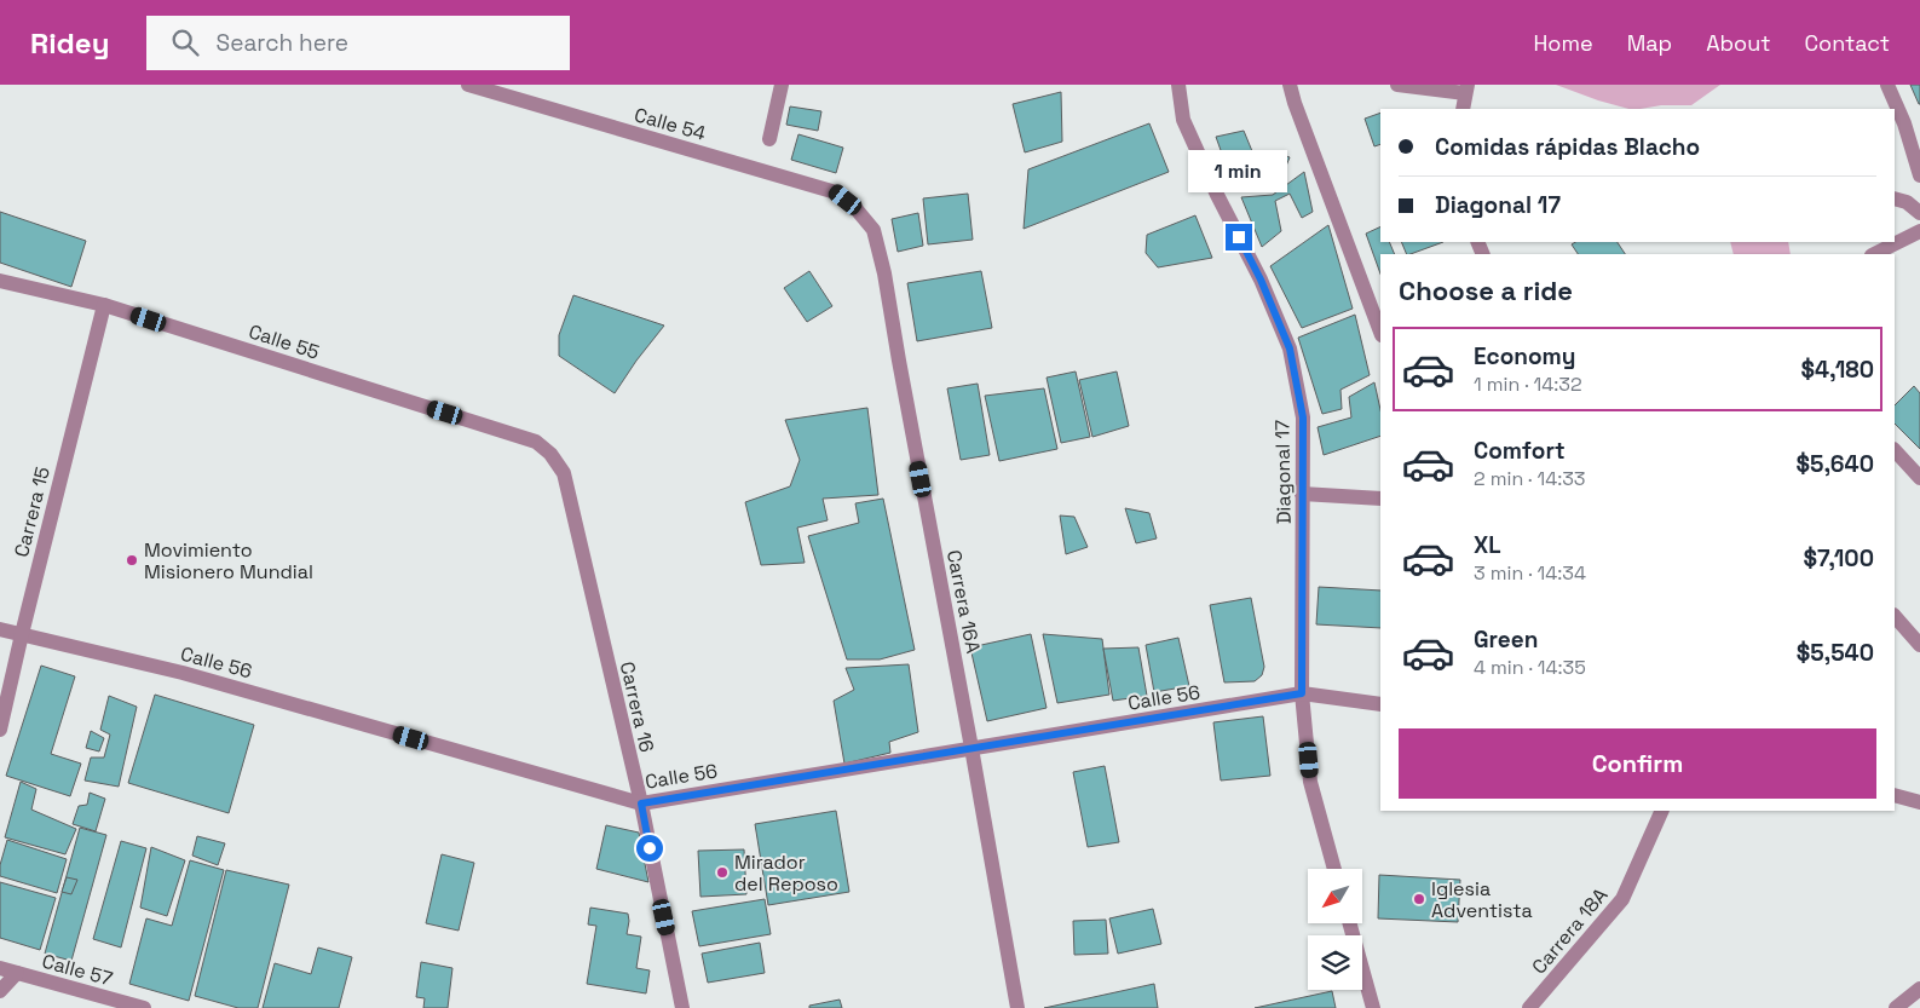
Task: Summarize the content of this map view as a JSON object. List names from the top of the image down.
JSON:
{
  "streets": {
    "street": [
      "Calle 54",
      "Calle 55",
      "Diagonal 17",
      "Carrera 15",
      "Carrera 16A",
      "Calle 56",
      "Carrera 16",
      "Carrera 18A",
      "Calle 57"
    ]
  },
  "crossings": [
    ["Calle 54", "Carrera 16A"],
    ["Calle 55", "Carrera 15"],
    ["Calle 55", "Carrera 16"],
    ["Diagonal 17", "Calle 56"],
    ["Carrera 15", "Calle 56"],
    ["Carrera 16A", "Calle 56"],
    ["Calle 56", "Carrera 16"]
  ],
  "places": ["Movimiento Misionero Mundial", "Mirador del Reposo", "Iglesia Adventista"],
  "north": "bottom left",
  "page": {
    "header": "Ridey",
    "search": "Search here",
    "nav": [
      "Home",
      "Map",
      "About",
      "Contact"
    ],
    "banner": ["Comidas rápidas Blacho", "Diagonal 17"],
    "bubble": "1 min",
    "heading": "Choose a ride",
    "list": [
      {
        "name": "Economy",
        "note": "1 min · 14:32",
        "value": "$4,180"
      },
      {
        "name": "Comfort",
        "note": "2 min · 14:33",
        "value": "$5,640"
      },
      {
        "name": "XL",
        "note": "3 min · 14:34",
        "value": "$7,100"
      },
      {
        "name": "Green",
        "note": "4 min · 14:35",
        "value": "$5,540"
      }
    ],
    "buttons": "Confirm"
  }
}
